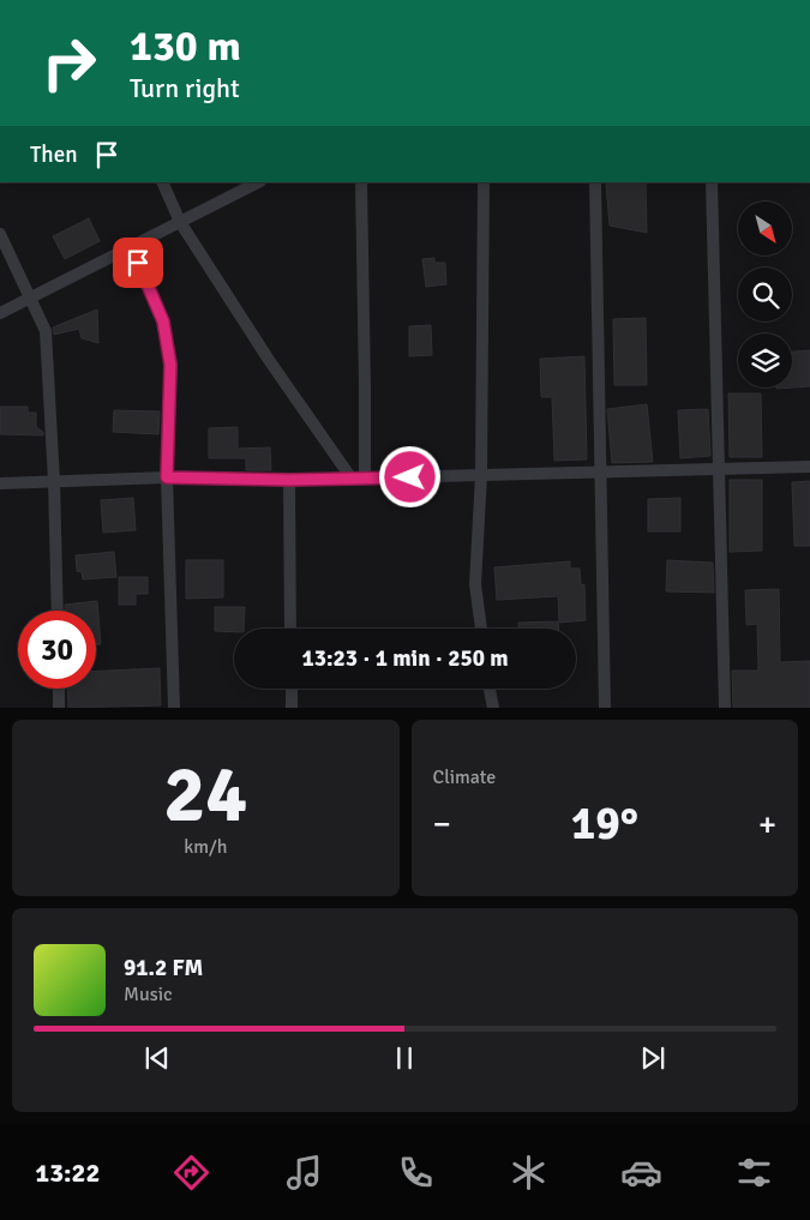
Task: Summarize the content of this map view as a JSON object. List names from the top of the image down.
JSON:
{
  "north": "bottom right",
  "page": {
    "turn": ["130 m", "Turn right"],
    "then": "Then",
    "limit": "30",
    "trip": "13:23 · 1 min · 250 m",
    "tile": [
      ["24", "km/h"],
      "Climate"
    ],
    "heat": ["−", "19°", "+"],
    "song": ["91.2 FM", "Music"],
    "tabs": "13:22"
  }
}
